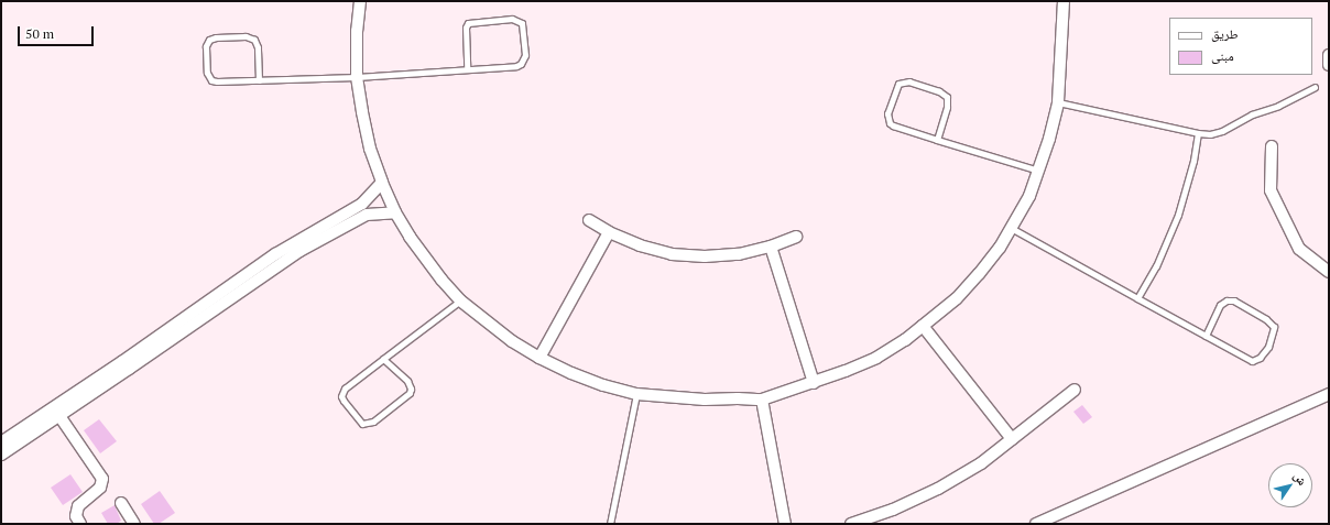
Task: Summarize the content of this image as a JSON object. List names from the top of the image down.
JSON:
{
  "legend": ["طريق", "مبنى"],
  "scale_bar": "50 m",
  "north": "top right"
}
